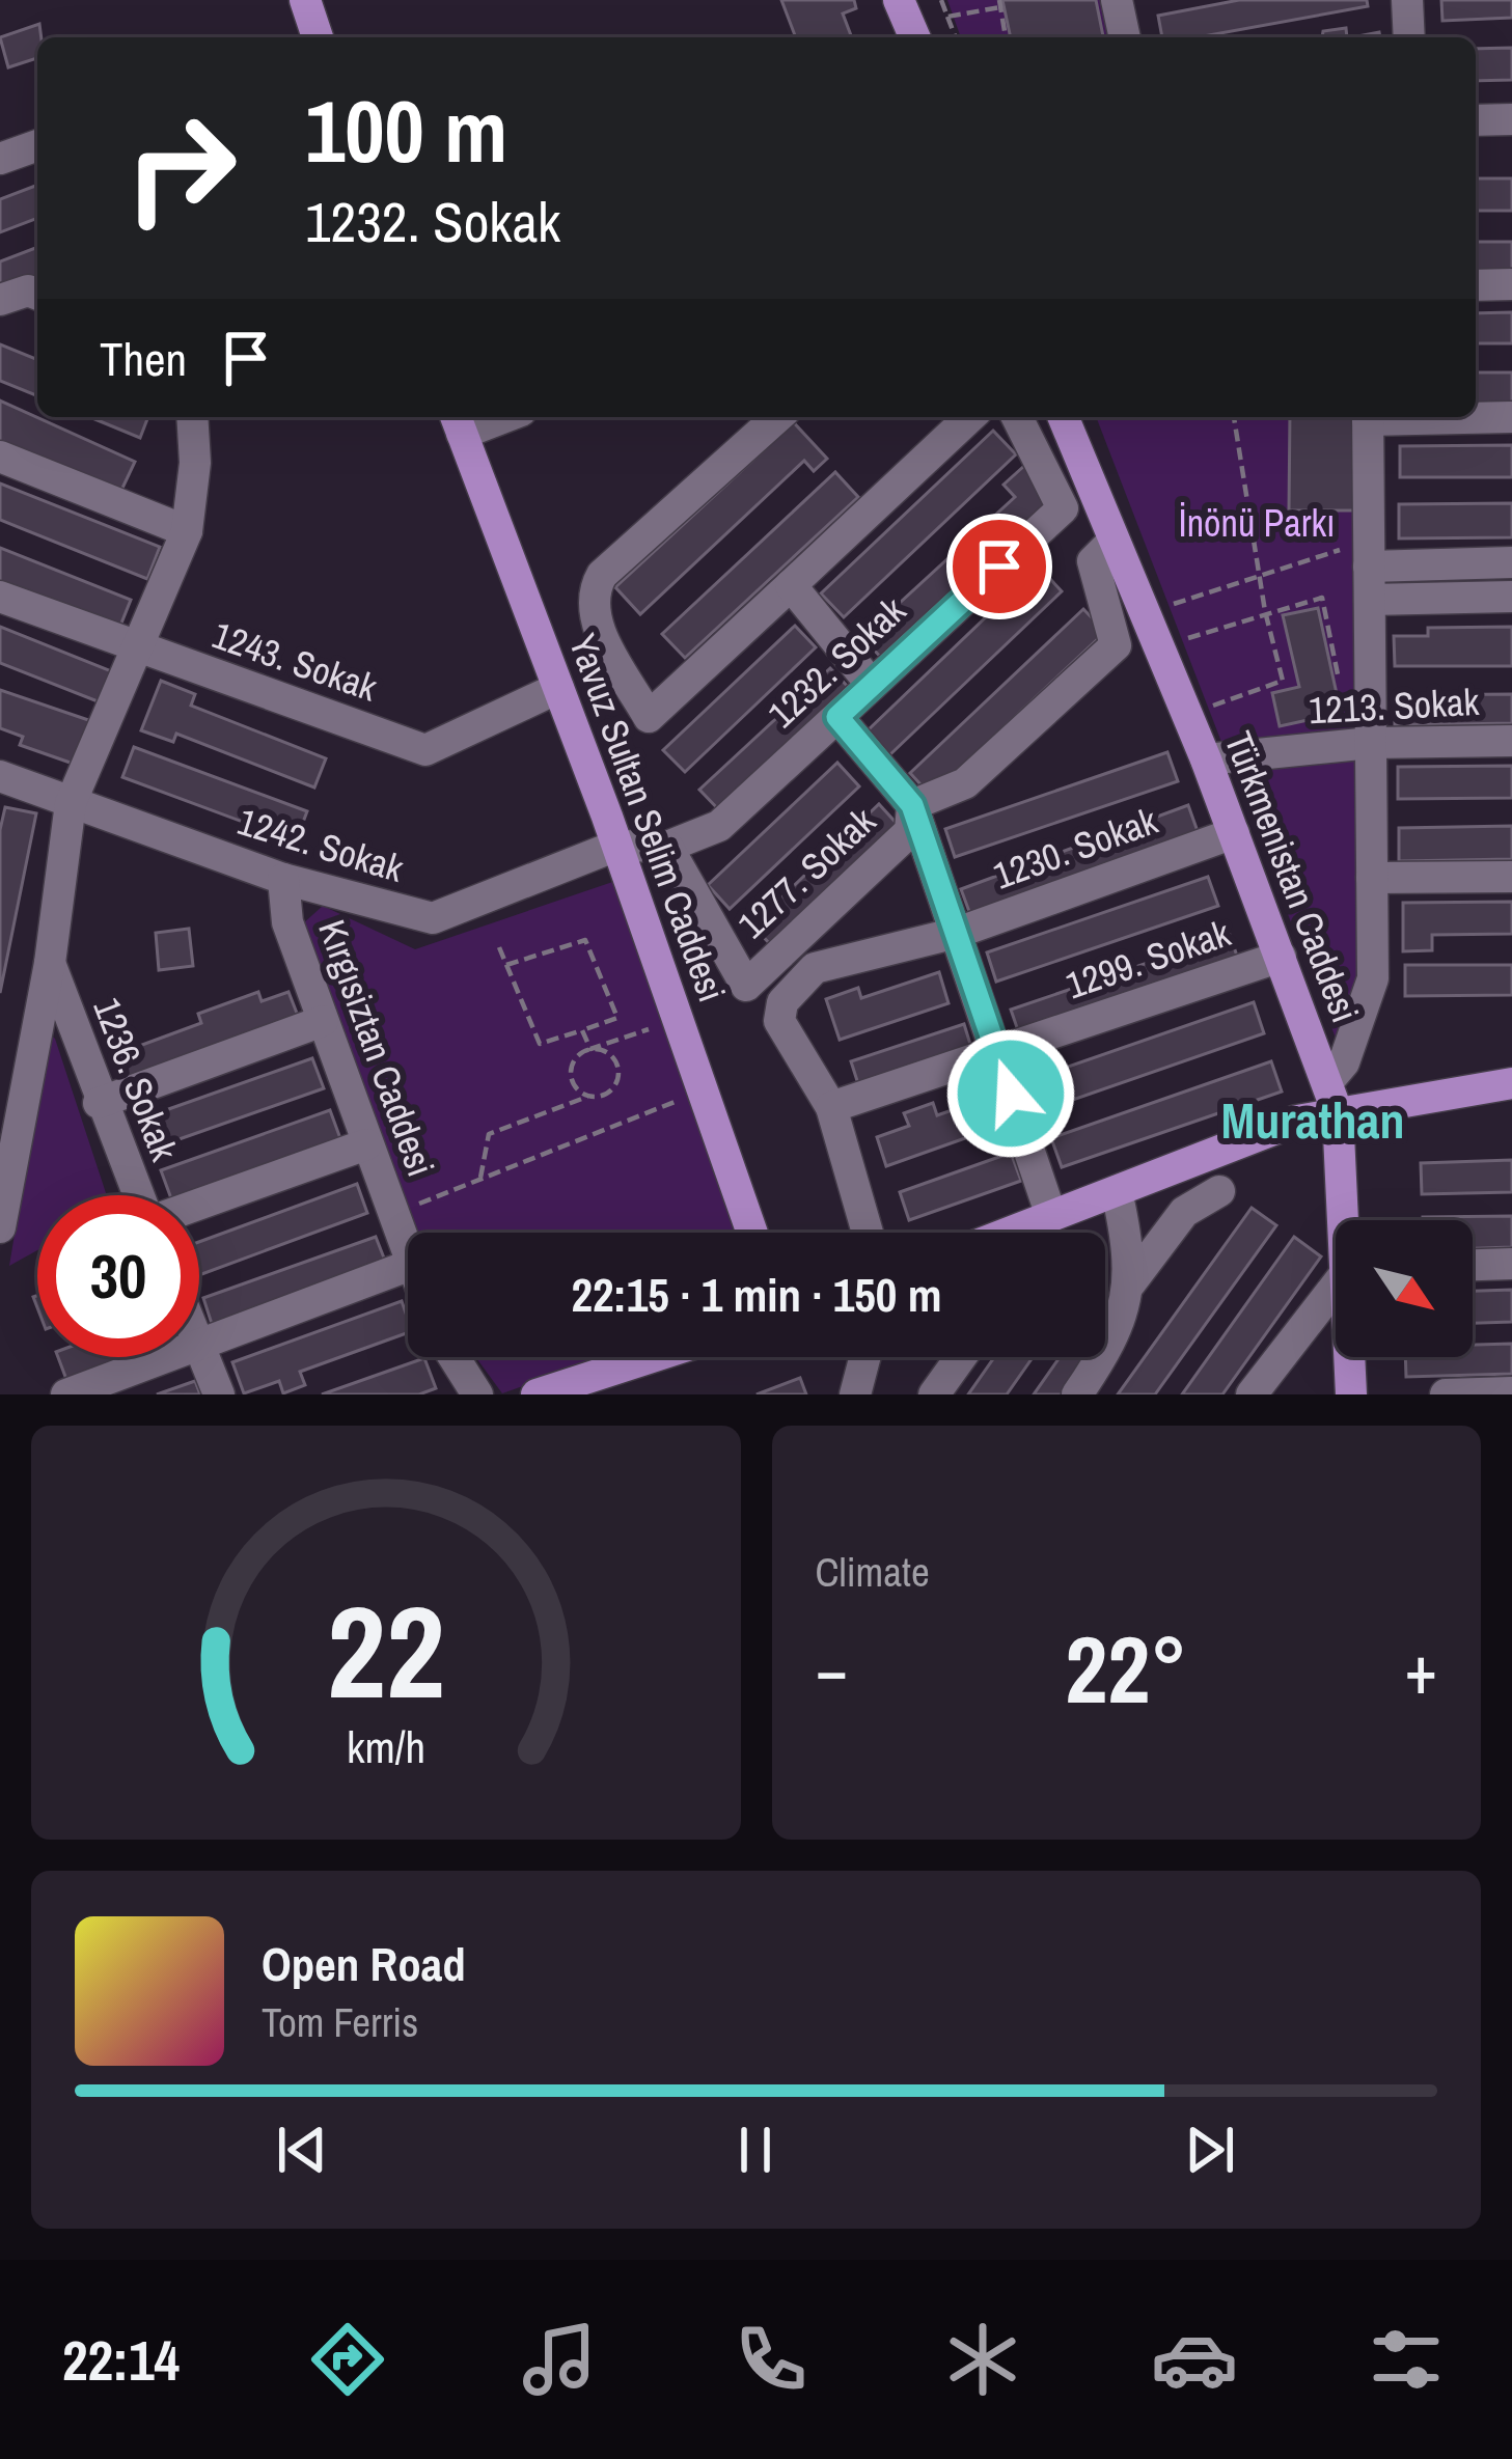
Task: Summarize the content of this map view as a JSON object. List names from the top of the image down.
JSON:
{
  "streets": {
    "main road": ["Yavuz Sultan Selim Caddesi", "Türkmenistan Caddesi"],
    "street": [
      "1243. Sokak",
      "1232. Sokak",
      "1213. Sokak",
      "1242. Sokak",
      "1230. Sokak",
      "1277. Sokak",
      "1299. Sokak",
      "Kırgısiztan Caddesi",
      "1236. Sokak"
    ]
  },
  "crossings": [
    ["1243. Sokak", "Yavuz Sultan Selim Caddesi"],
    ["1243. Sokak", "1236. Sokak"],
    ["1232. Sokak", "Yavuz Sultan Selim Caddesi"],
    ["1232. Sokak", "1242. Sokak"],
    ["1232. Sokak", "1277. Sokak"],
    ["1213. Sokak", "Türkmenistan Caddesi"],
    ["Yavuz Sultan Selim Caddesi", "1242. Sokak"],
    ["1242. Sokak", "Kırgısiztan Caddesi"],
    ["1242. Sokak", "1236. Sokak"],
    ["1230. Sokak", "Türkmenistan Caddesi"],
    ["1277. Sokak", "Türkmenistan Caddesi"],
    ["Türkmenistan Caddesi", "1299. Sokak"]
  ],
  "districts": ["Murathan"],
  "parks": ["İnönü Parkı"],
  "north": "bottom right",
  "page": {
    "turn": ["100 m", "1232. Sokak"],
    "then": "Then",
    "limit": "30",
    "trip": "22:15 · 1 min · 150 m",
    "tile": "Climate",
    "heat": ["−", "22°", "+"],
    "song": ["Open Road", "Tom Ferris"],
    "tabs": "22:14",
    "gauge": ["22", "km/h"]
  }
}
